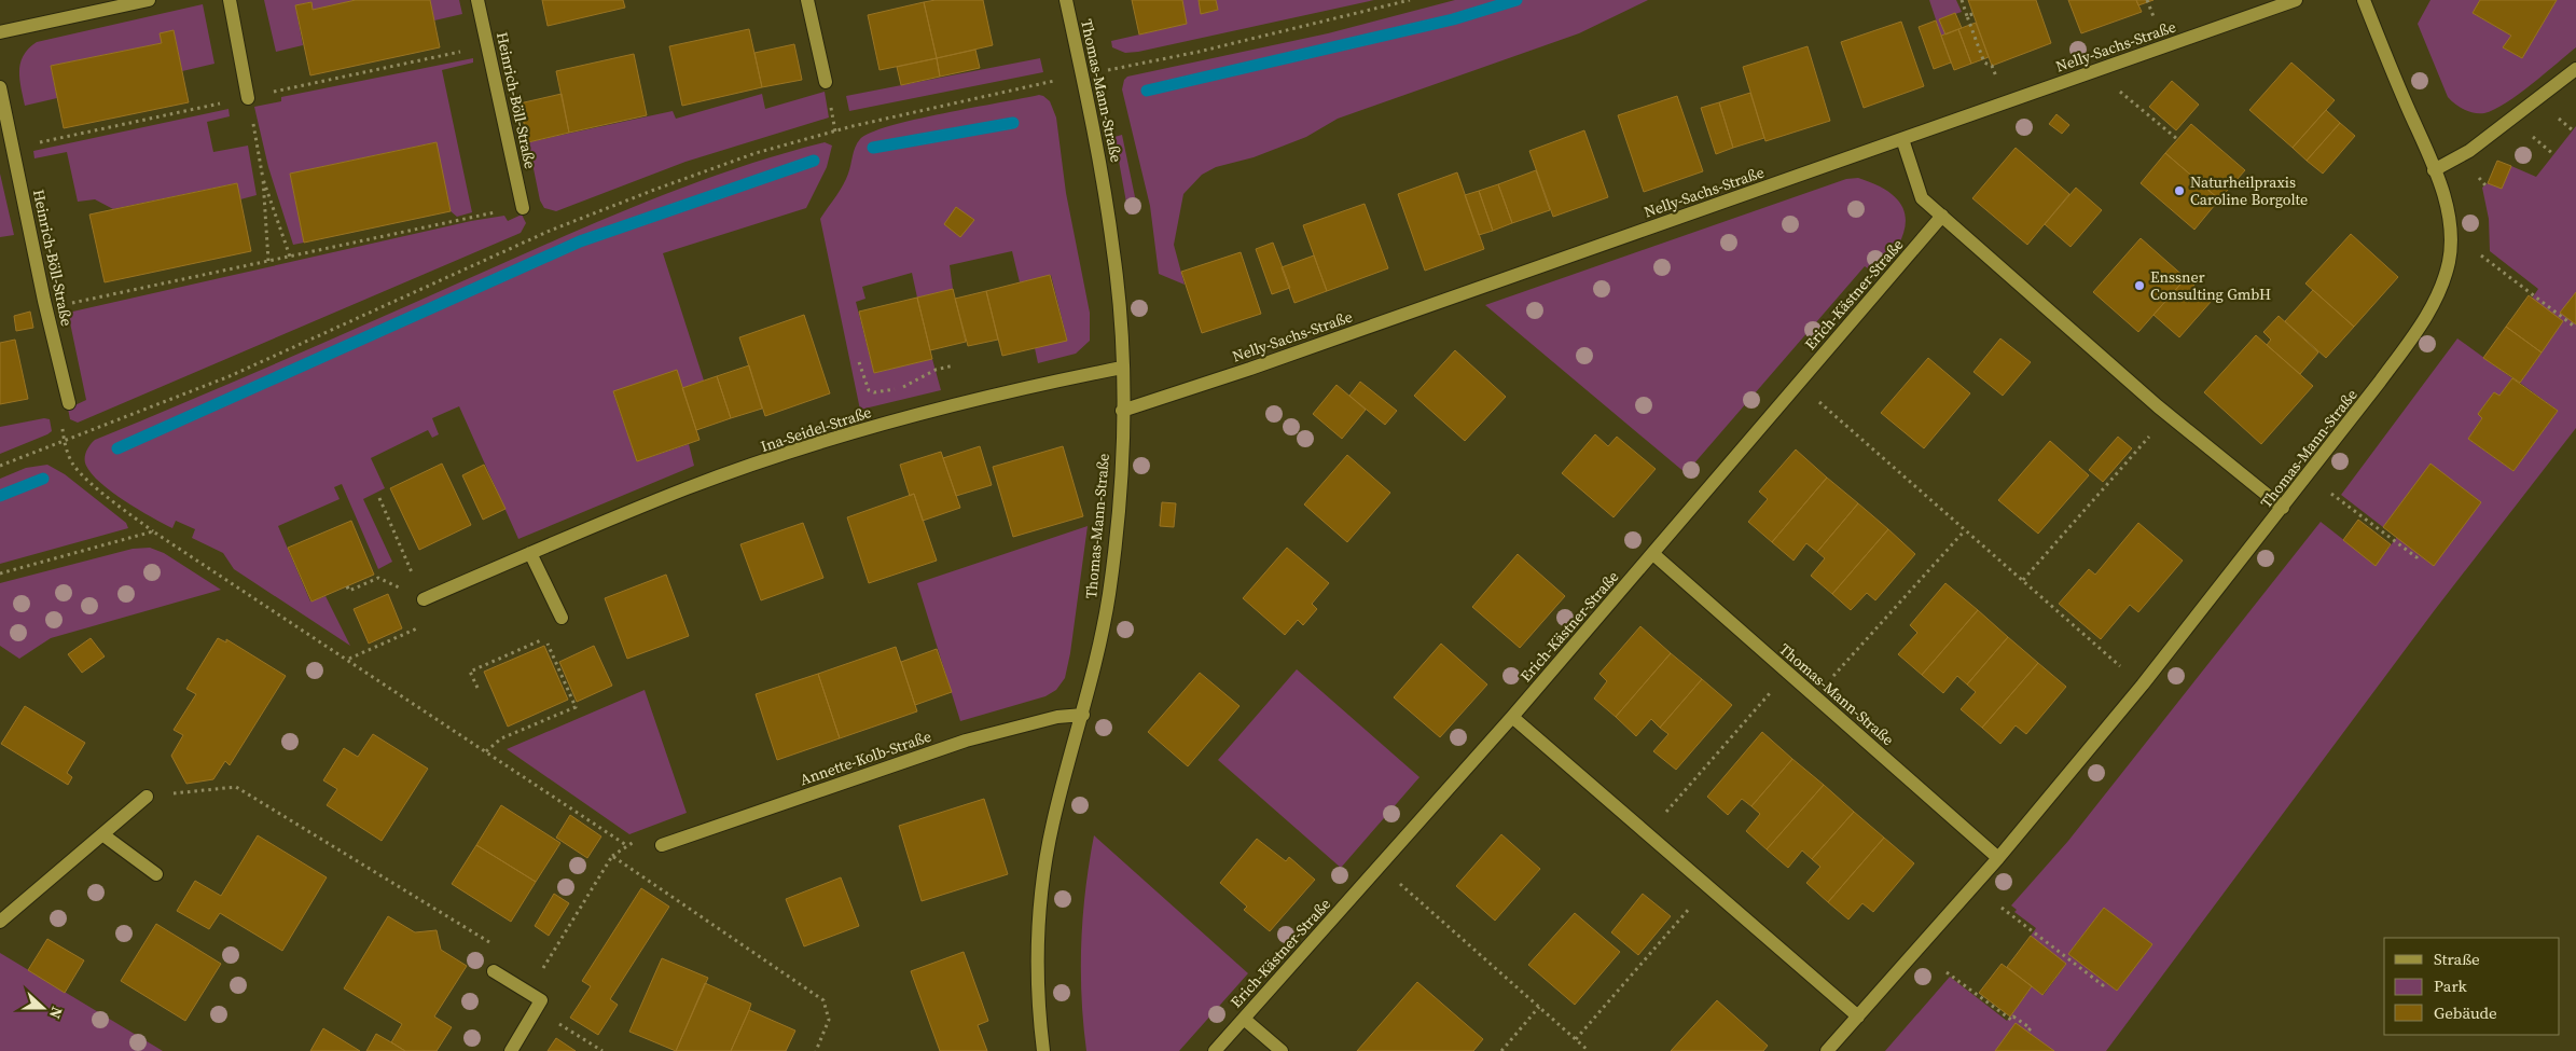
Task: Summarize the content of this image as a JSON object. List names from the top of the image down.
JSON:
{
  "streets": {
    "street": [
      "Nelly-Sachs-Straße",
      "Thomas-Mann-Straße",
      "Heinrich-Böll-Straße",
      "Erich-Kästner-Straße",
      "Ina-Seidel-Straße",
      "Annette-Kolb-Straße"
    ]
  },
  "crossings": [
    ["Nelly-Sachs-Straße", "Thomas-Mann-Straße"],
    ["Thomas-Mann-Straße", "Erich-Kästner-Straße"],
    ["Thomas-Mann-Straße", "Ina-Seidel-Straße"],
    ["Thomas-Mann-Straße", "Annette-Kolb-Straße"]
  ],
  "places": ["Naturheilpraxis Caroline Borgolte", "Enssner Consulting GmbH"],
  "legend": ["Straße", "Park", "Gebäude"],
  "north": "right"
}
